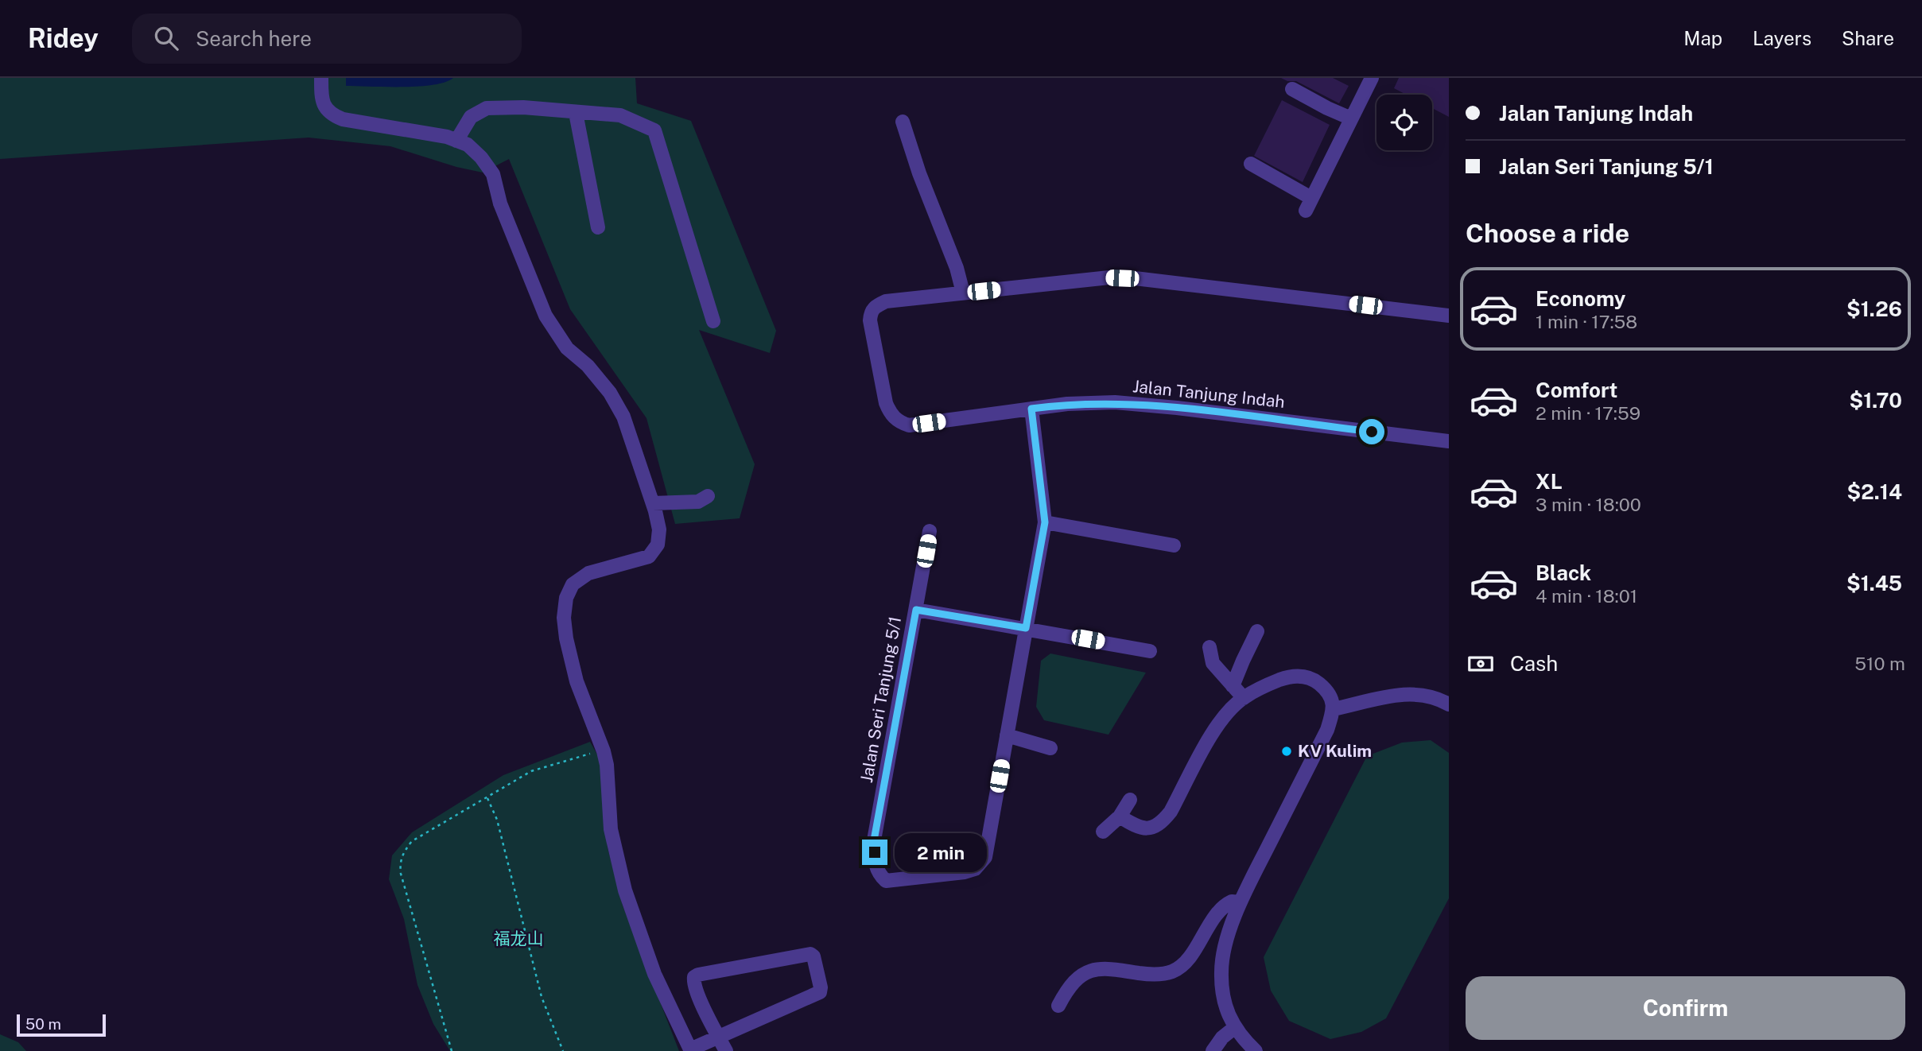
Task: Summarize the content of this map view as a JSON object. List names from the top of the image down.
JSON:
{
  "streets": {
    "street": ["Jalan Tanjung Indah", "Jalan Seri Tanjung 5/1"]
  },
  "parks": ["福龙山"],
  "places": ["KV Kulim"],
  "scale_bar": "50 m",
  "page": {
    "header": "Ridey",
    "search": "Search here",
    "nav": ["Map", "Layers", "Share"],
    "banner": ["Jalan Tanjung Indah", "Jalan Seri Tanjung 5/1"],
    "heading": "Choose a ride",
    "list": [
      {
        "name": "Economy",
        "note": "1 min · 17:58",
        "value": "$1.26"
      },
      {
        "name": "Comfort",
        "note": "2 min · 17:59",
        "value": "$1.70"
      },
      {
        "name": "XL",
        "note": "3 min · 18:00",
        "value": "$2.14"
      },
      {
        "name": "Black",
        "note": "4 min · 18:01",
        "value": "$1.45"
      }
    ],
    "pay": ["Cash", "510 m"],
    "bubble": "2 min",
    "buttons": "Confirm",
    "scale": "50 m"
  }
}
